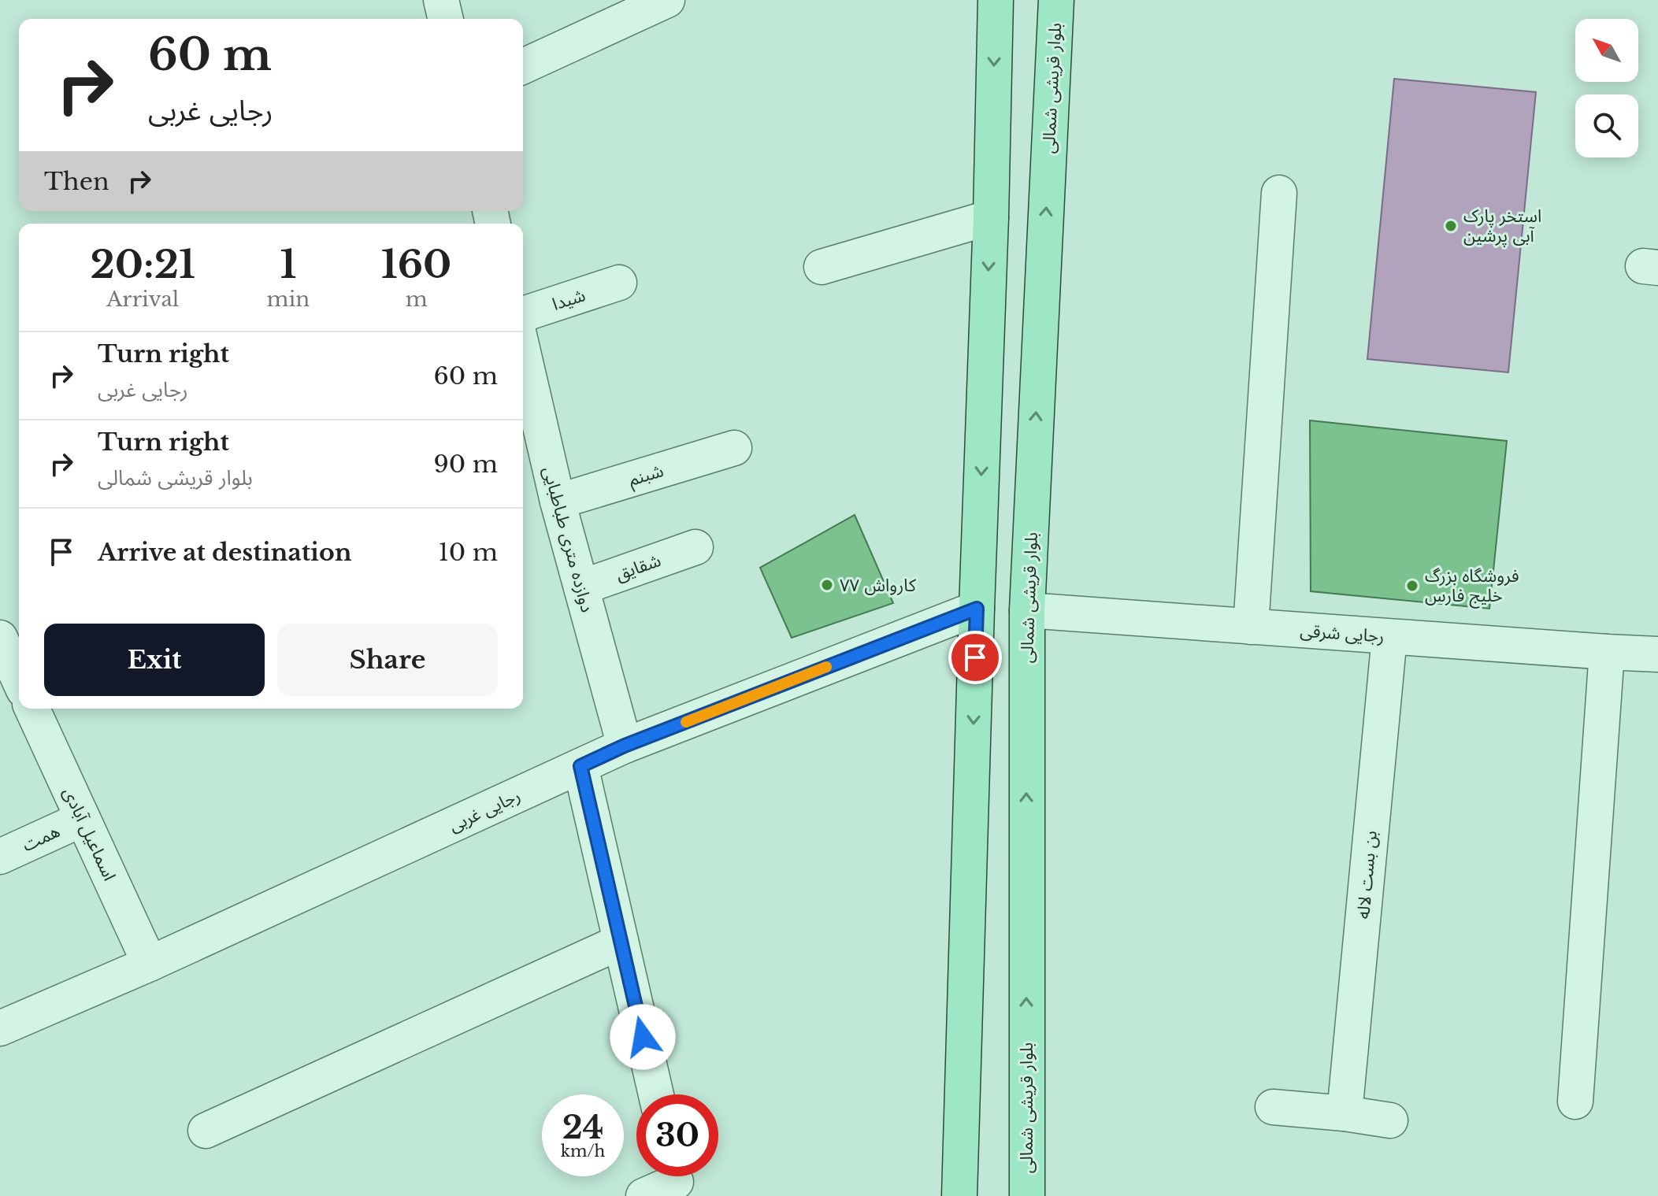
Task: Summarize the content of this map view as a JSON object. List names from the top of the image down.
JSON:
{
  "streets": {
    "main road": ["بلوار قریشی شمالی"],
    "street": [
      "شیدا",
      "شبنم",
      "دوازده متری طباطبایی",
      "شقایق",
      "رجایی شرقی",
      "رجایی غربی",
      "اسماعیل آبادی",
      "همت",
      "بن بست لاله"
    ]
  },
  "crossings": [
    ["بلوار قریشی شمالی", "رجایی شرقی"],
    ["شبنم", "دوازده متری طباطبایی"],
    ["دوازده متری طباطبایی", "شقایق"],
    ["دوازده متری طباطبایی", "رجایی غربی"],
    ["رجایی شرقی", "بن بست لاله"],
    ["رجایی غربی", "اسماعیل آبادی"],
    ["اسماعیل آبادی", "همت"]
  ],
  "places": ["استخر پارک آبی پرشین", "کارواش ۷۷", "فروشگاه بزرگ خلیج فارس"],
  "north": "top left",
  "page": {
    "turn": ["60 m", "رجایی غربی"],
    "then": "Then",
    "eta": [
      "20:21",
      "Arrival",
      "1",
      "min",
      "160",
      "m"
    ],
    "list": [
      {
        "name": "Turn right",
        "note": "رجایی غربی",
        "value": "60 m"
      },
      {
        "name": "Turn right",
        "note": "بلوار قریشی شمالی",
        "value": "90 m"
      },
      {
        "name": "Arrive at destination",
        "value": "10 m"
      }
    ],
    "buttons": ["Exit", "Share"],
    "speed": "24 km/h",
    "limit": "30"
  }
}
